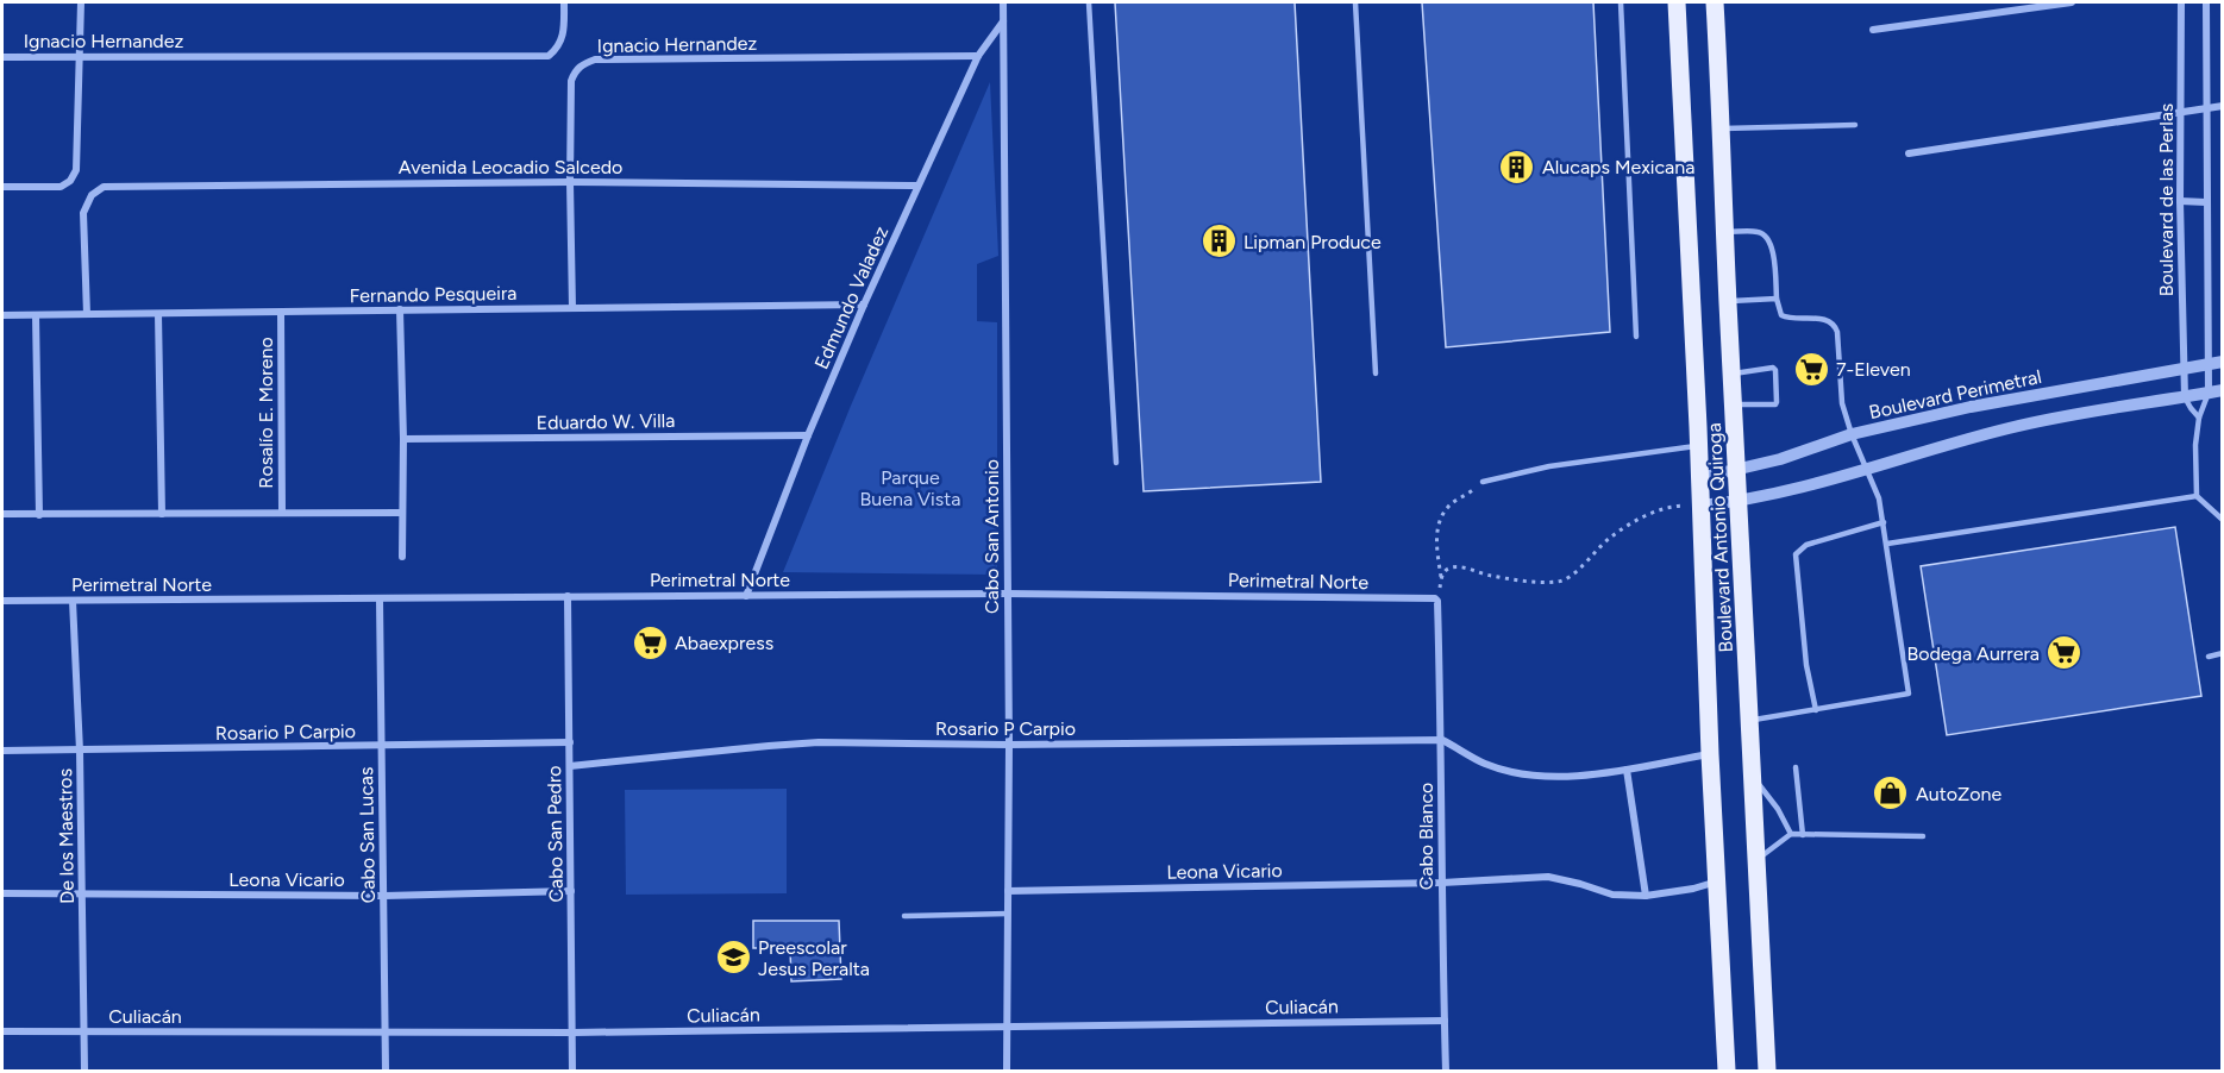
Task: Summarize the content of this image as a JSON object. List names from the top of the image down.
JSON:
{
  "streets": {
    "main road": ["Boulevard Antonio Quiroga"],
    "street": [
      "Ignacio Hernandez",
      "Avenida Leocadio Salcedo",
      "Boulevard de las Perlas",
      "Fernando Pesqueira",
      "Edmundo Valadez",
      "Boulevard Perimetral",
      "Rosalío E. Moreno",
      "Eduardo W. Villa",
      "Cabo San Antonio",
      "Perimetral Norte",
      "Rosario P Carpio",
      "Cabo San Pedro",
      "Cabo San Lucas",
      "De los Maestros",
      "Cabo Blanco",
      "Leona Vicario",
      "Culiacán"
    ]
  },
  "crossings": [
    ["Ignacio Hernandez", "Avenida Leocadio Salcedo"],
    ["Ignacio Hernandez", "Fernando Pesqueira"],
    ["Ignacio Hernandez", "Edmundo Valadez"],
    ["Avenida Leocadio Salcedo", "Fernando Pesqueira"],
    ["Avenida Leocadio Salcedo", "Edmundo Valadez"],
    ["Boulevard de las Perlas", "Boulevard Perimetral"],
    ["Fernando Pesqueira", "Edmundo Valadez"],
    ["Fernando Pesqueira", "Rosalío E. Moreno"],
    ["Edmundo Valadez", "Eduardo W. Villa"],
    ["Edmundo Valadez", "Cabo San Antonio"],
    ["Edmundo Valadez", "Perimetral Norte"],
    ["Boulevard Perimetral", "Boulevard Antonio Quiroga"],
    ["Cabo San Antonio", "Perimetral Norte"],
    ["Cabo San Antonio", "Rosario P Carpio"],
    ["Cabo San Antonio", "Leona Vicario"],
    ["Cabo San Antonio", "Culiacán"],
    ["Boulevard Antonio Quiroga", "Leona Vicario"],
    ["Perimetral Norte", "Cabo San Pedro"],
    ["Perimetral Norte", "Cabo San Lucas"],
    ["Perimetral Norte", "De los Maestros"],
    ["Perimetral Norte", "Cabo Blanco"],
    ["Rosario P Carpio", "Cabo San Pedro"],
    ["Rosario P Carpio", "Cabo San Lucas"],
    ["Rosario P Carpio", "De los Maestros"],
    ["Rosario P Carpio", "Cabo Blanco"],
    ["Cabo San Pedro", "Leona Vicario"],
    ["Cabo San Pedro", "Culiacán"],
    ["Cabo San Lucas", "Leona Vicario"],
    ["Cabo San Lucas", "Culiacán"],
    ["De los Maestros", "Leona Vicario"],
    ["De los Maestros", "Culiacán"],
    ["Cabo Blanco", "Leona Vicario"],
    ["Cabo Blanco", "Culiacán"]
  ],
  "parks": ["Parque Buena Vista"],
  "places": {
    "building": ["Alucaps Mexicana", "Lipman Produce"],
    "supermarket": ["7-Eleven", "Abaexpress", "Bodega Aurrera"],
    "shop": ["AutoZone"],
    "school or university": ["Preescolar Jesus Peralta"]
  }
}
